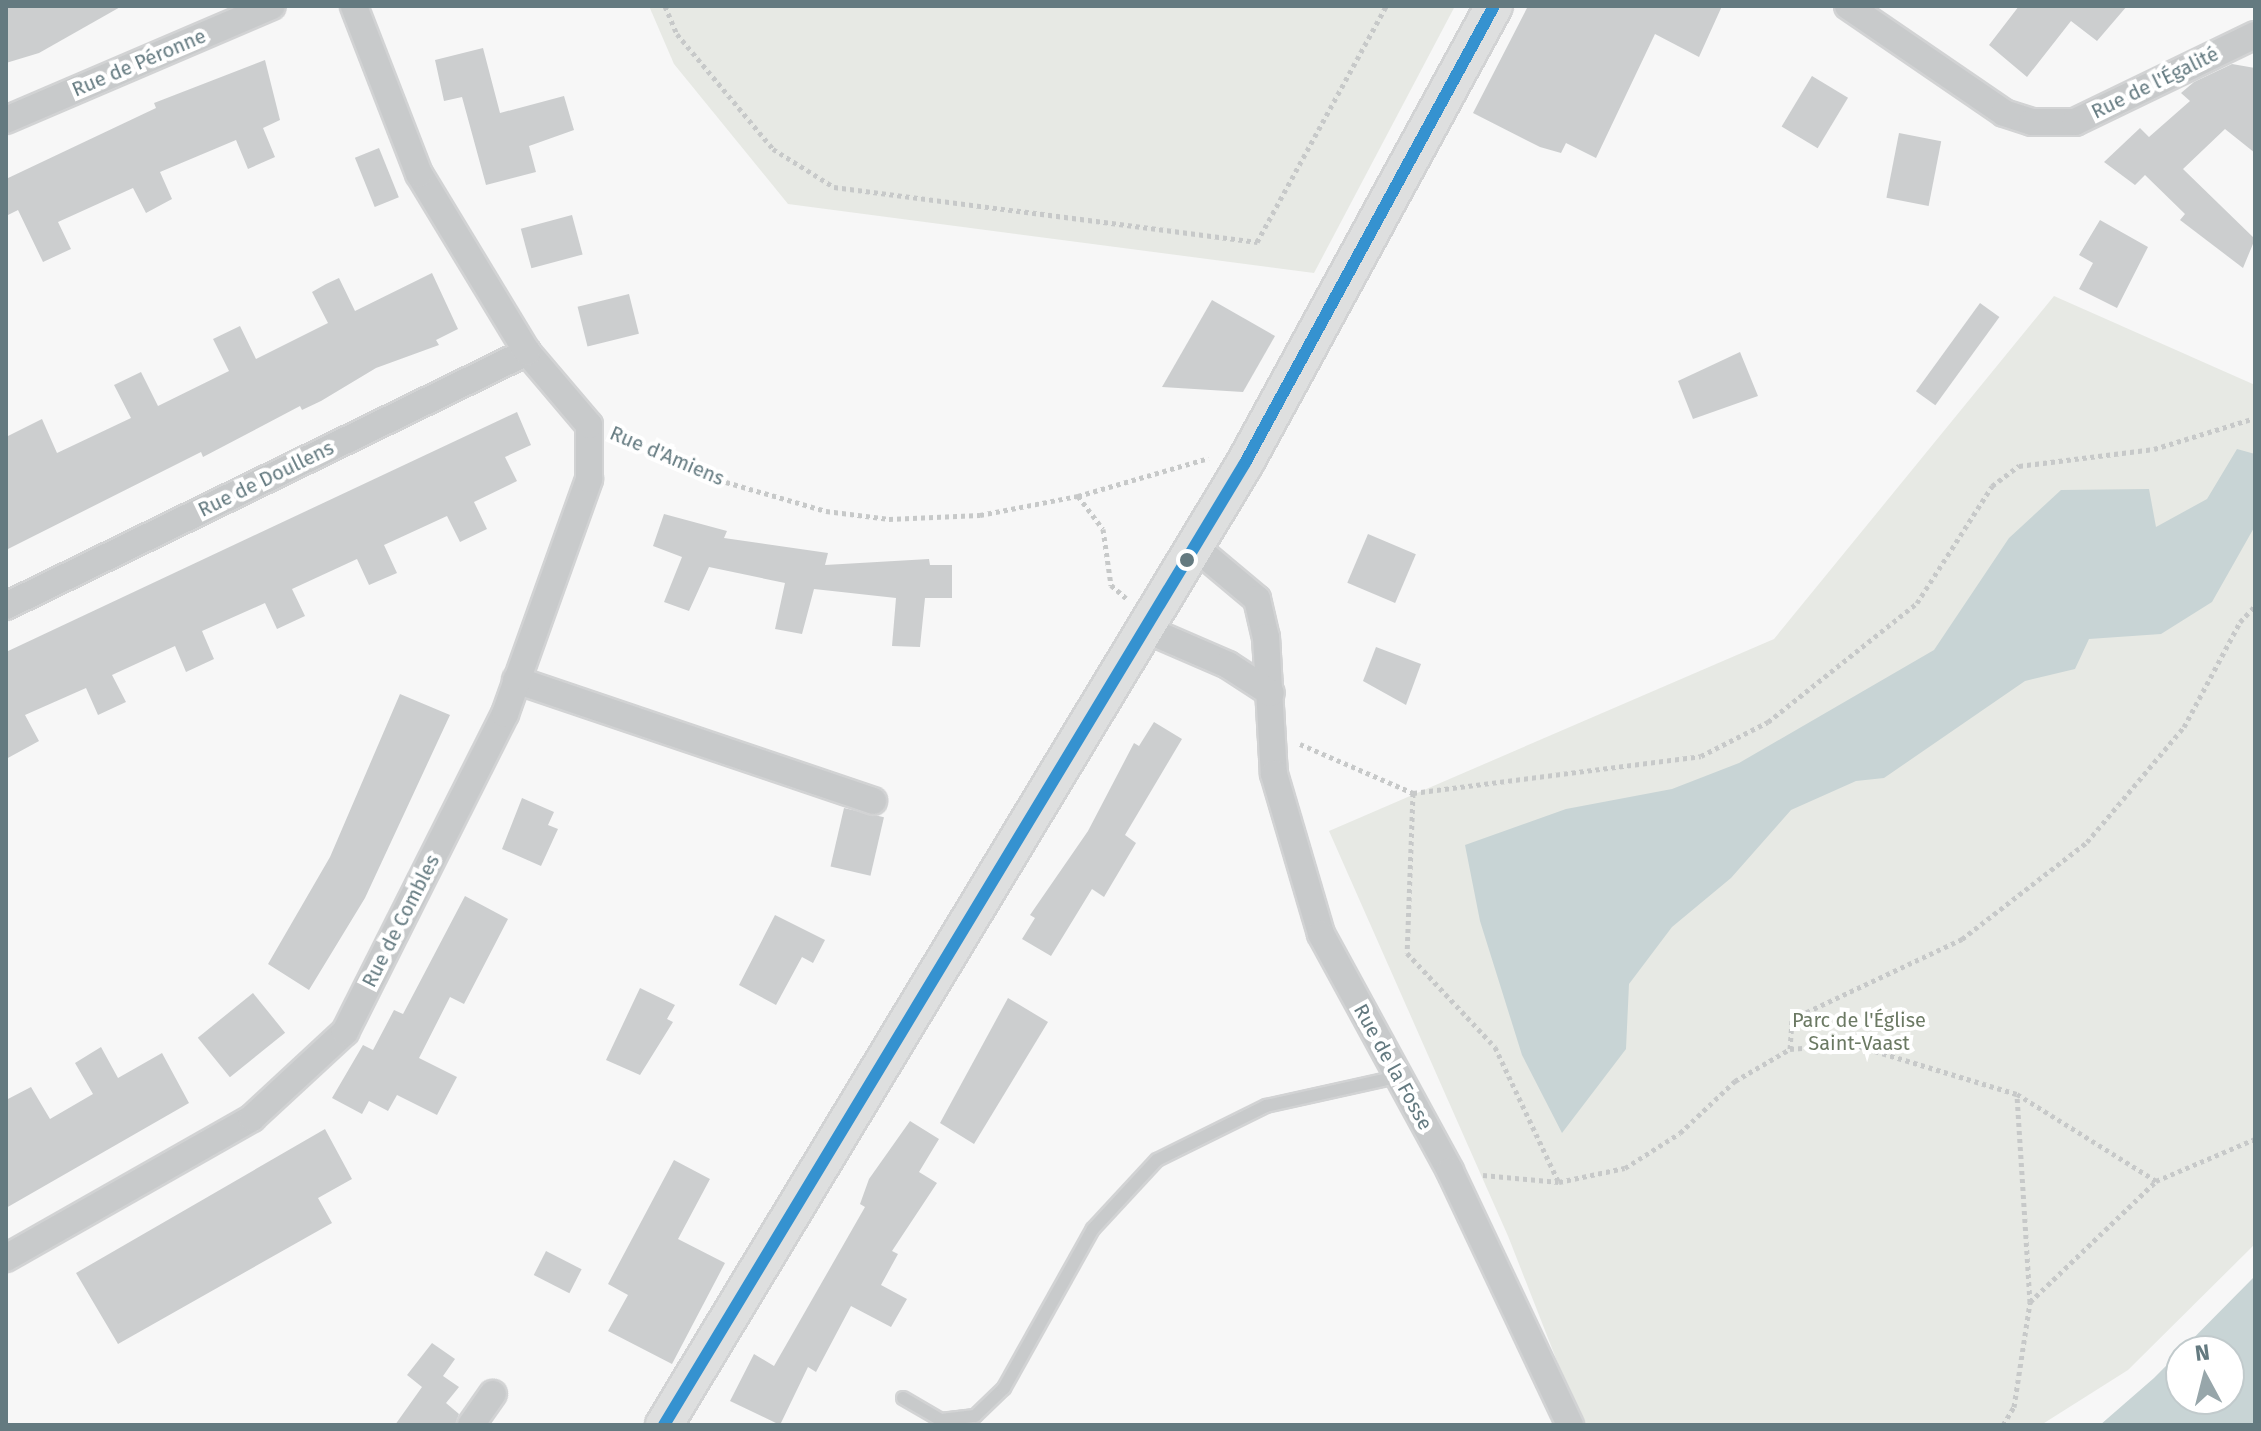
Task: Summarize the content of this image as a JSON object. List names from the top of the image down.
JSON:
{
  "streets": {
    "street": [
      "Rue de Péronne",
      "Rue de l'Égalité",
      "Rue d'Amiens",
      "Rue de Doullens",
      "Rue de Combles",
      "Rue de la Fosse"
    ]
  },
  "crossings": [
    ["Rue d'Amiens", "Rue de Doullens"],
    ["Rue d'Amiens", "Rue de Combles"]
  ],
  "parks": ["Parc de l'Église Saint-Vaast"],
  "north": "top"
}
